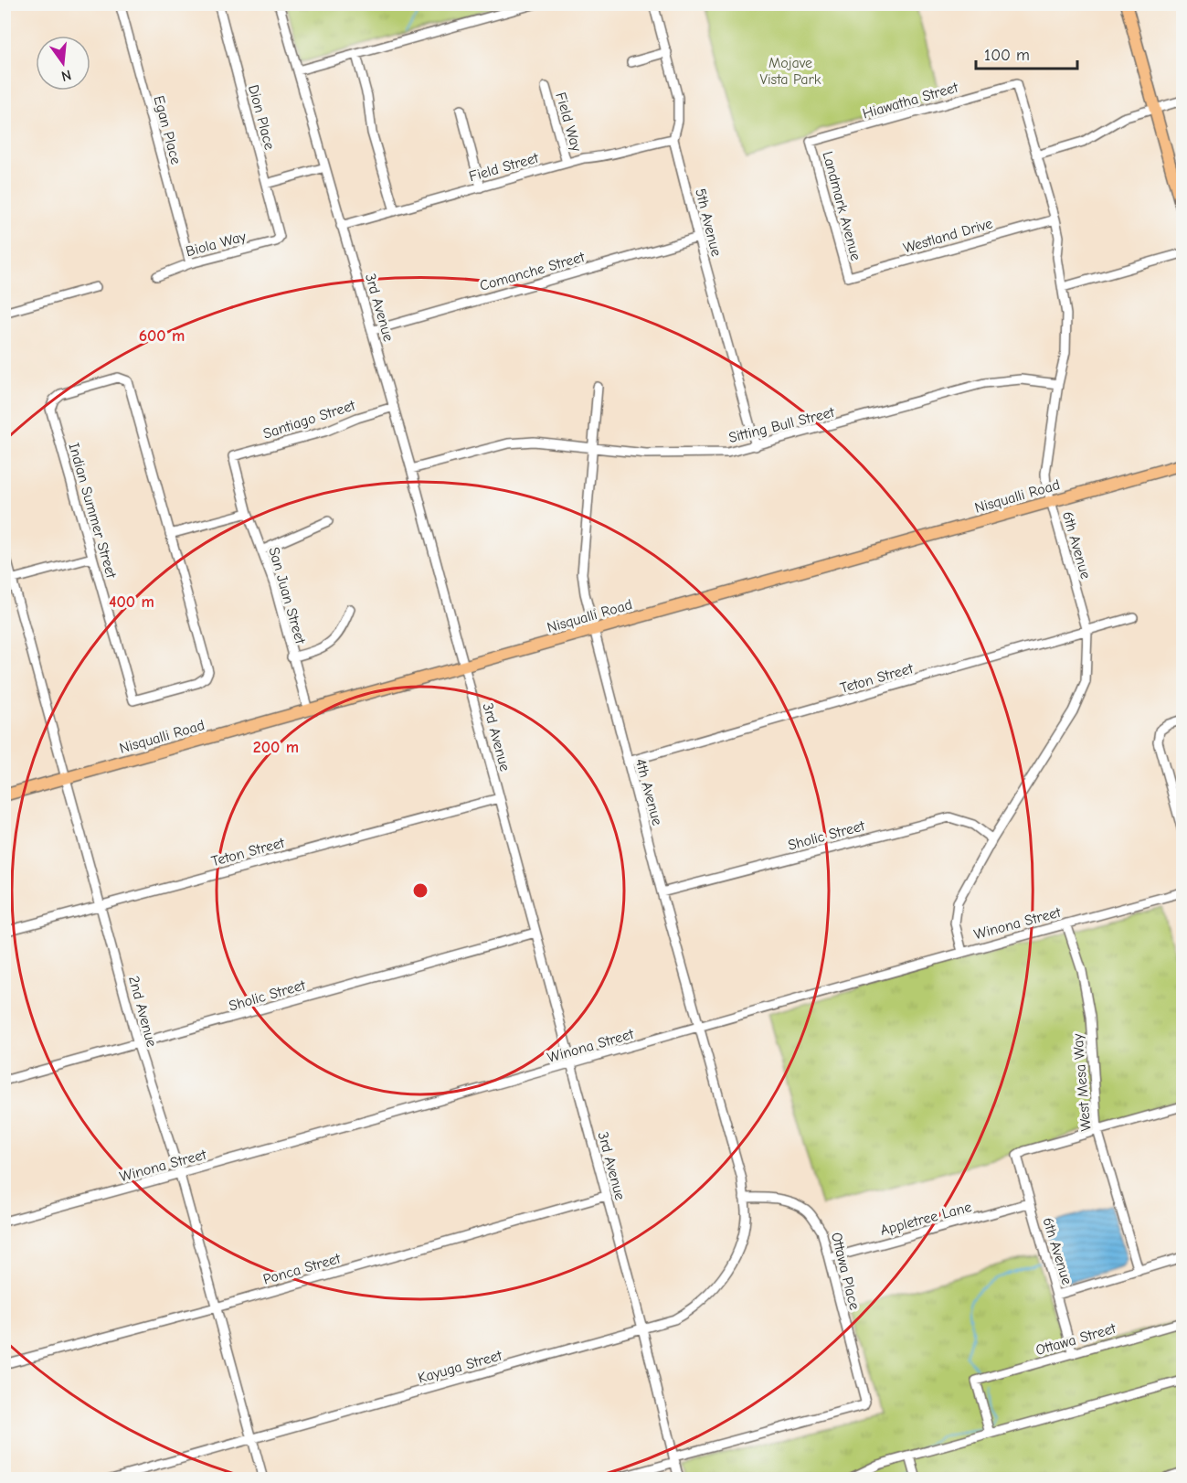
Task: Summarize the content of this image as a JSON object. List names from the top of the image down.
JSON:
{
  "streets": {
    "main road": ["Nisqualli Road"],
    "street": [
      "Hiawatha Street",
      "Dion Place",
      "Field Way",
      "Egan Place",
      "Field Street",
      "Landmark Avenue",
      "5th Avenue",
      "Westland Drive",
      "Biola Way",
      "Comanche Street",
      "3rd Avenue",
      "Santiago Street",
      "Sitting Bull Street",
      "Indian Summer Street",
      "6th Avenue",
      "San Juan Street",
      "Teton Street",
      "4th Avenue",
      "Sholic Street",
      "Winona Street",
      "2nd Avenue",
      "West Mesa Way",
      "Appletree Lane",
      "Ponca Street",
      "Ottawa Place",
      "Ottawa Street",
      "Kayuga Street"
    ]
  },
  "crossings": [
    ["Hiawatha Street", "Landmark Avenue"],
    ["Hiawatha Street", "6th Avenue"],
    ["Dion Place", "Biola Way"],
    ["Field Way", "Field Street"],
    ["Egan Place", "Biola Way"],
    ["Field Street", "5th Avenue"],
    ["Field Street", "3rd Avenue"],
    ["Landmark Avenue", "Westland Drive"],
    ["5th Avenue", "Comanche Street"],
    ["5th Avenue", "Sitting Bull Street"],
    ["Westland Drive", "6th Avenue"],
    ["Comanche Street", "3rd Avenue"],
    ["3rd Avenue", "Santiago Street"],
    ["3rd Avenue", "Sitting Bull Street"],
    ["3rd Avenue", "Nisqualli Road"],
    ["3rd Avenue", "Teton Street"],
    ["3rd Avenue", "Sholic Street"],
    ["3rd Avenue", "Winona Street"],
    ["3rd Avenue", "Ponca Street"],
    ["3rd Avenue", "Ottawa Place"],
    ["3rd Avenue", "Kayuga Street"],
    ["Santiago Street", "San Juan Street"],
    ["Sitting Bull Street", "6th Avenue"],
    ["Sitting Bull Street", "4th Avenue"],
    ["Nisqualli Road", "6th Avenue"],
    ["Nisqualli Road", "San Juan Street"],
    ["Nisqualli Road", "4th Avenue"],
    ["Nisqualli Road", "2nd Avenue"],
    ["6th Avenue", "Teton Street"],
    ["6th Avenue", "Sholic Street"],
    ["6th Avenue", "Winona Street"],
    ["6th Avenue", "West Mesa Way"],
    ["6th Avenue", "Appletree Lane"],
    ["6th Avenue", "Ottawa Street"],
    ["Teton Street", "4th Avenue"],
    ["Teton Street", "2nd Avenue"],
    ["4th Avenue", "Sholic Street"],
    ["4th Avenue", "Winona Street"],
    ["4th Avenue", "Ottawa Place"],
    ["4th Avenue", "Kayuga Street"],
    ["Sholic Street", "2nd Avenue"],
    ["Winona Street", "2nd Avenue"],
    ["Winona Street", "West Mesa Way"],
    ["2nd Avenue", "Ponca Street"],
    ["2nd Avenue", "Kayuga Street"],
    ["Appletree Lane", "Ottawa Place"],
    ["Ottawa Place", "Kayuga Street"]
  ],
  "parks": ["Mojave Vista Park"],
  "scale_bar": "100 m",
  "north": "bottom",
  "rings": ["600 m", "400 m", "200 m"]
}
